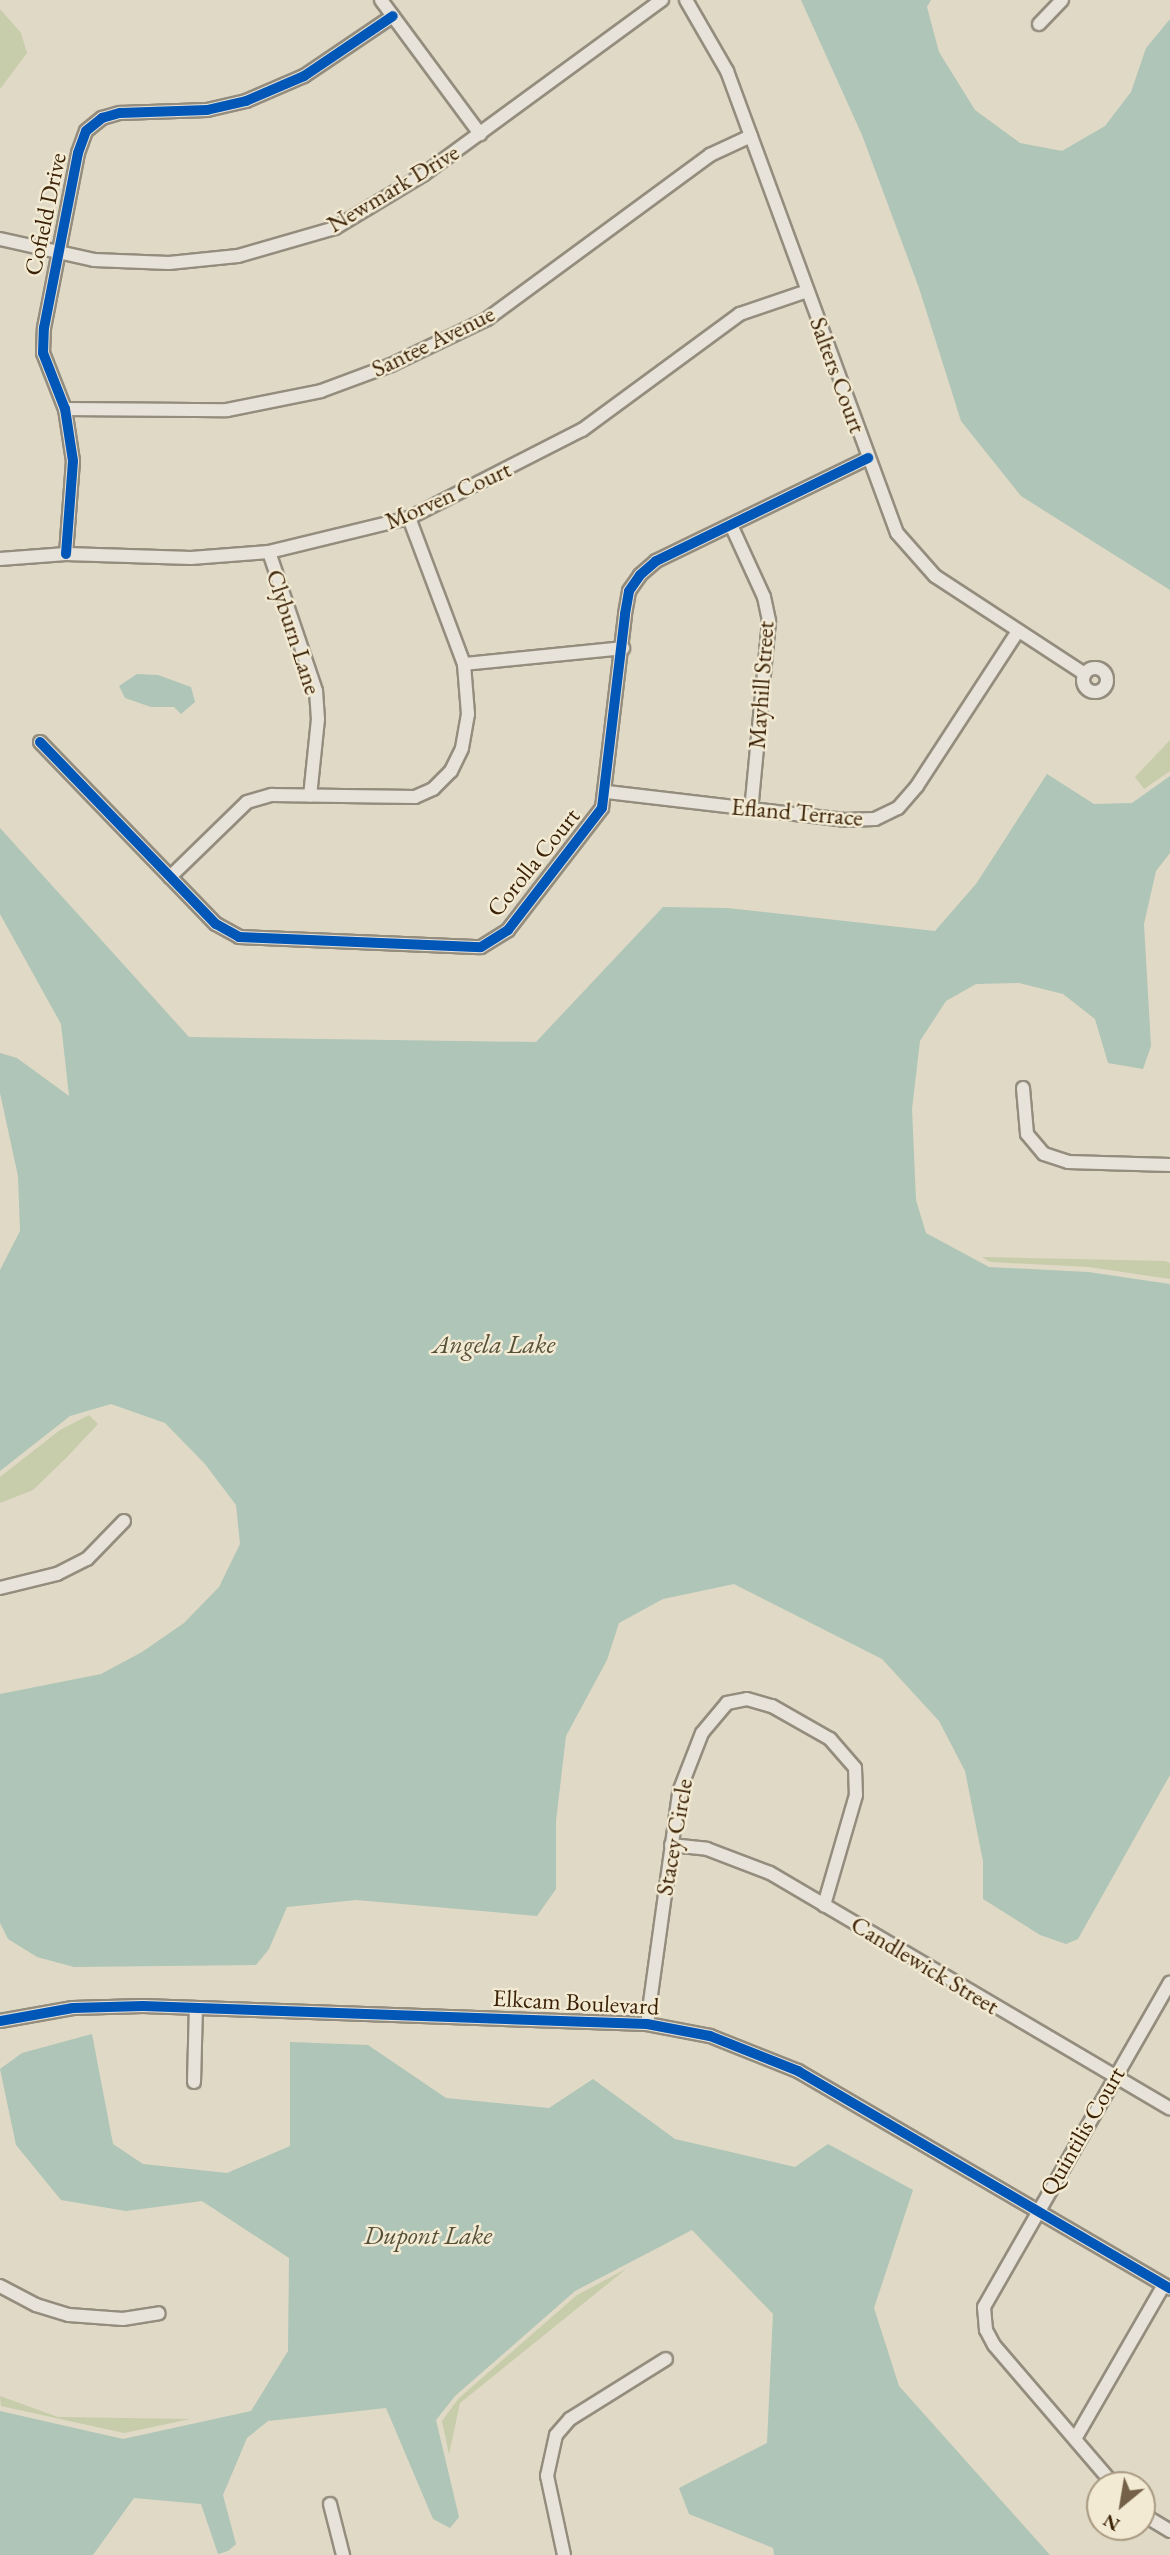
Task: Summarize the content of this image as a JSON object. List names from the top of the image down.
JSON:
{
  "streets": {
    "street": [
      "Newmark Drive",
      "Cofield Drive",
      "Santee Avenue",
      "Salters Court",
      "Morven Court",
      "Clyburn Lane",
      "Mayhill Street",
      "Efland Terrace",
      "Corolla Court",
      "Stacey Circle",
      "Candlewick Street",
      "Elkcam Boulevard",
      "Quintilis Court"
    ]
  },
  "crossings": [
    ["Newmark Drive", "Cofield Drive"],
    ["Cofield Drive", "Santee Avenue"],
    ["Cofield Drive", "Morven Court"],
    ["Santee Avenue", "Salters Court"],
    ["Salters Court", "Morven Court"],
    ["Salters Court", "Efland Terrace"],
    ["Salters Court", "Corolla Court"],
    ["Morven Court", "Clyburn Lane"],
    ["Mayhill Street", "Efland Terrace"],
    ["Mayhill Street", "Corolla Court"],
    ["Efland Terrace", "Corolla Court"],
    ["Stacey Circle", "Candlewick Street"],
    ["Stacey Circle", "Elkcam Boulevard"],
    ["Candlewick Street", "Quintilis Court"],
    ["Elkcam Boulevard", "Quintilis Court"]
  ],
  "water": ["Angela Lake", "Dupont Lake"],
  "north": "bottom left"
}
